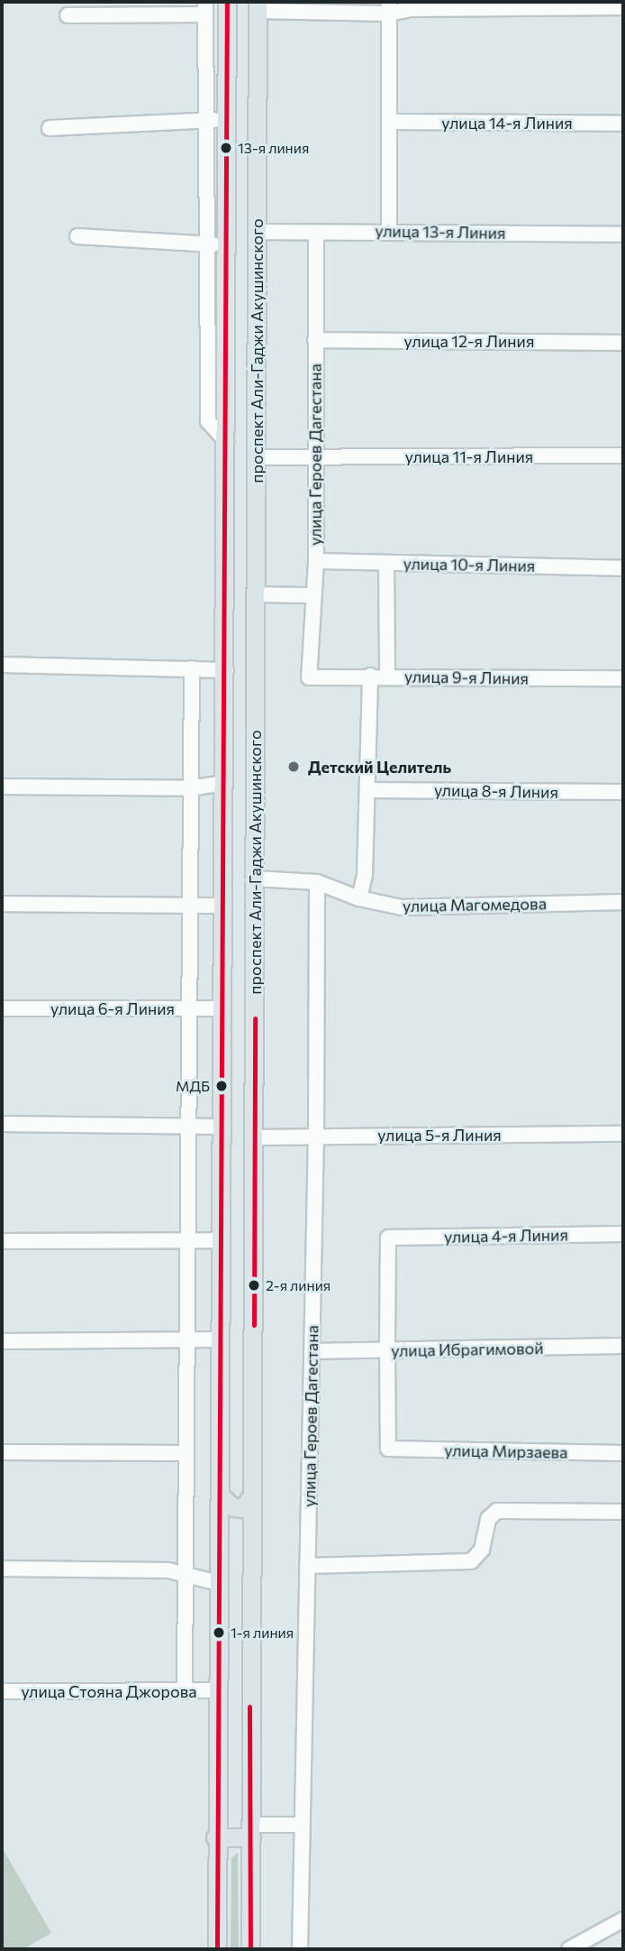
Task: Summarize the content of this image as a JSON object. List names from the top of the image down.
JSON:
{
  "streets": {
    "main road": ["проспект Али-Гаджи Акушинского"],
    "street": [
      "улица 14-я Линия",
      "улица 13-я Линия",
      "улица 12-я Линия",
      "улица Героев Дагестана",
      "улица 11-я Линия",
      "улица 10-я Линия",
      "улица 9-я Линия",
      "улица 8-я Линия",
      "улица Магомедова",
      "улица 6-я Линия",
      "улица 5-я Линия",
      "улица 4-я Линия",
      "улица Ибрагимовой",
      "улица Мирзаева",
      "улица Стояна Джорова"
    ]
  },
  "crossings": [
    ["улица 13-я Линия", "проспект Али-Гаджи Акушинского"],
    ["улица 13-я Линия", "улица Героев Дагестана"],
    ["улица 12-я Линия", "улица Героев Дагестана"],
    ["проспект Али-Гаджи Акушинского", "улица 11-я Линия"],
    ["проспект Али-Гаджи Акушинского", "улица Магомедова"],
    ["проспект Али-Гаджи Акушинского", "улица 6-я Линия"],
    ["проспект Али-Гаджи Акушинского", "улица 5-я Линия"],
    ["проспект Али-Гаджи Акушинского", "улица Стояна Джорова"],
    ["улица Героев Дагестана", "улица 11-я Линия"],
    ["улица Героев Дагестана", "улица 10-я Линия"],
    ["улица Героев Дагестана", "улица 9-я Линия"],
    ["улица Героев Дагестана", "улица Магомедова"],
    ["улица Героев Дагестана", "улица 5-я Линия"],
    ["улица Героев Дагестана", "улица Ибрагимовой"],
    ["улица 4-я Линия", "улица Ибрагимовой"],
    ["улица 4-я Линия", "улица Мирзаева"],
    ["улица Ибрагимовой", "улица Мирзаева"]
  ],
  "places": [
    "13-я линия",
    "Детский Целитель",
    "МДБ",
    "2-я линия",
    "1-я линия"
  ]
}
